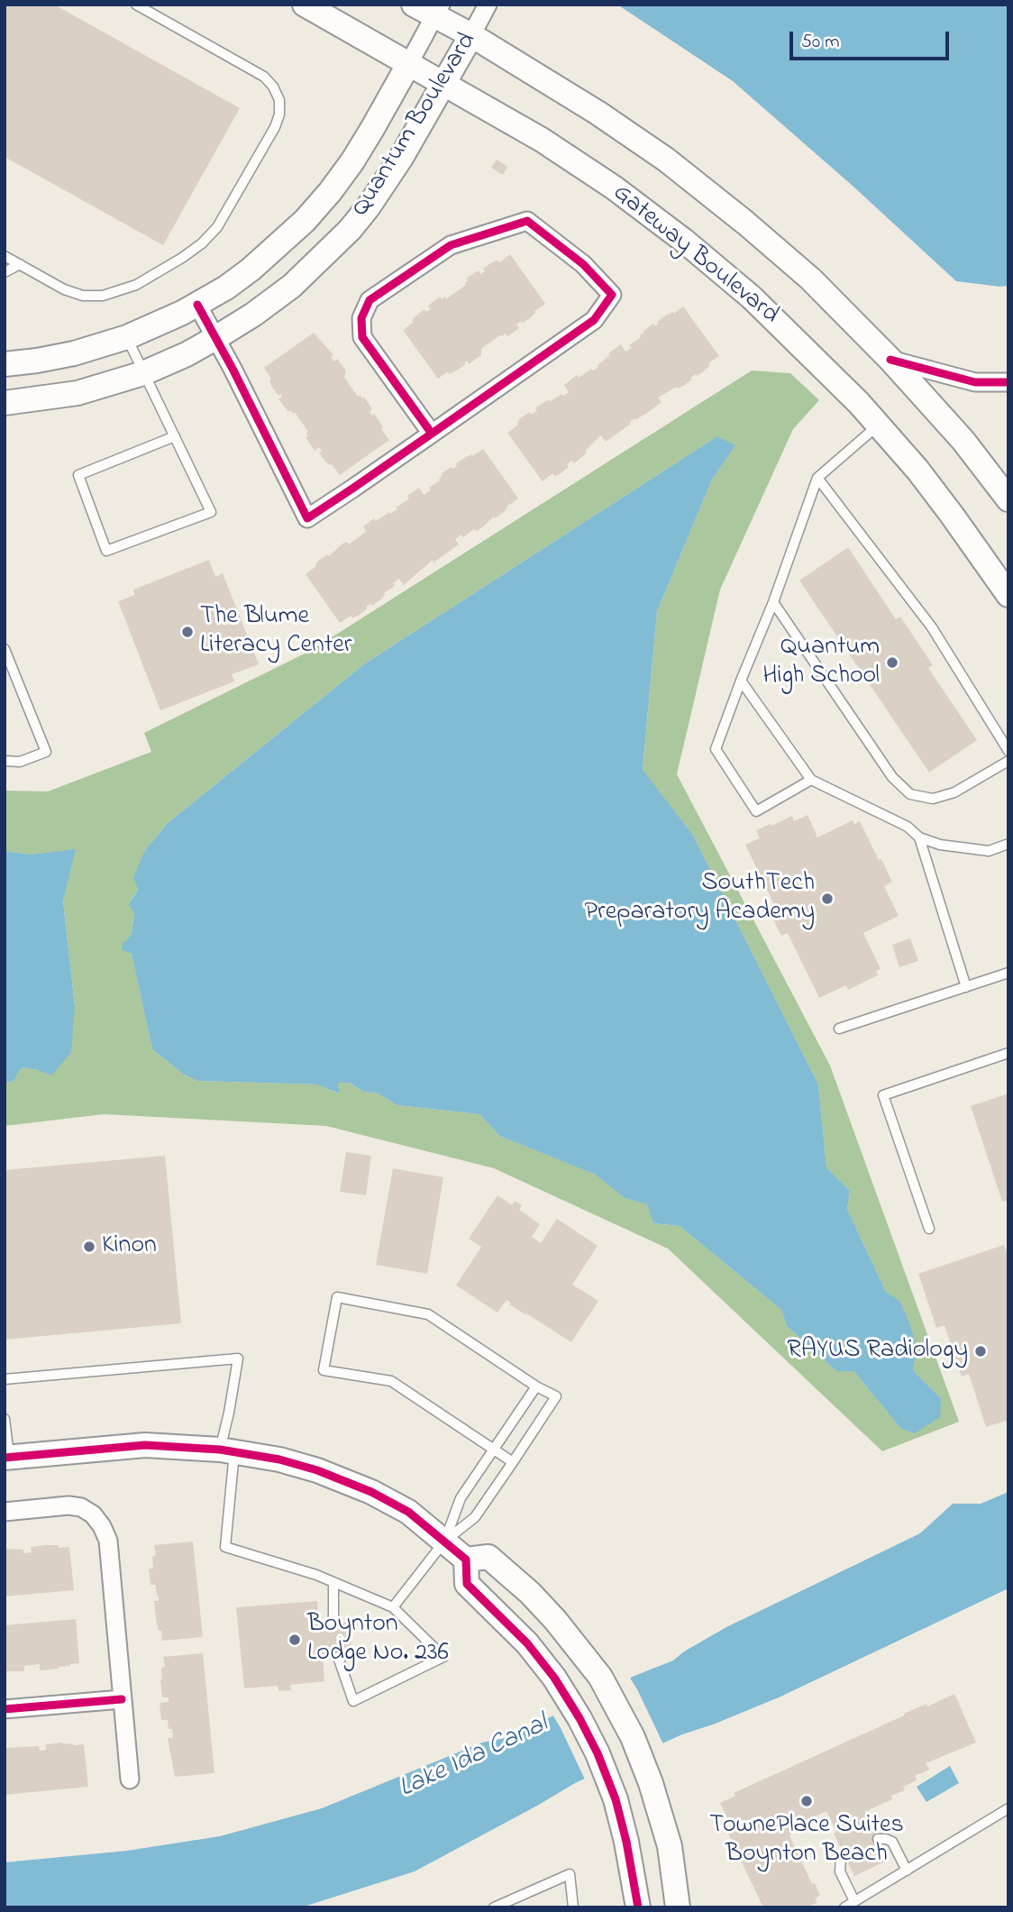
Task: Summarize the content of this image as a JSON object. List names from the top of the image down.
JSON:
{
  "streets": {
    "street": ["Quantum Boulevard", "Gateway Boulevard"]
  },
  "crossings": [
    ["Quantum Boulevard", "Gateway Boulevard"]
  ],
  "water": ["Lake Ida Canal"],
  "places": [
    "The Blume Literacy Center",
    "Quantum High School",
    "SouthTech Preparatory Academy",
    "Kinon",
    "RAYUS Radiology",
    "Boynton Lodge No. 236",
    "TownePlace Suites Boynton Beach"
  ],
  "scale_bar": "50 m"
}
